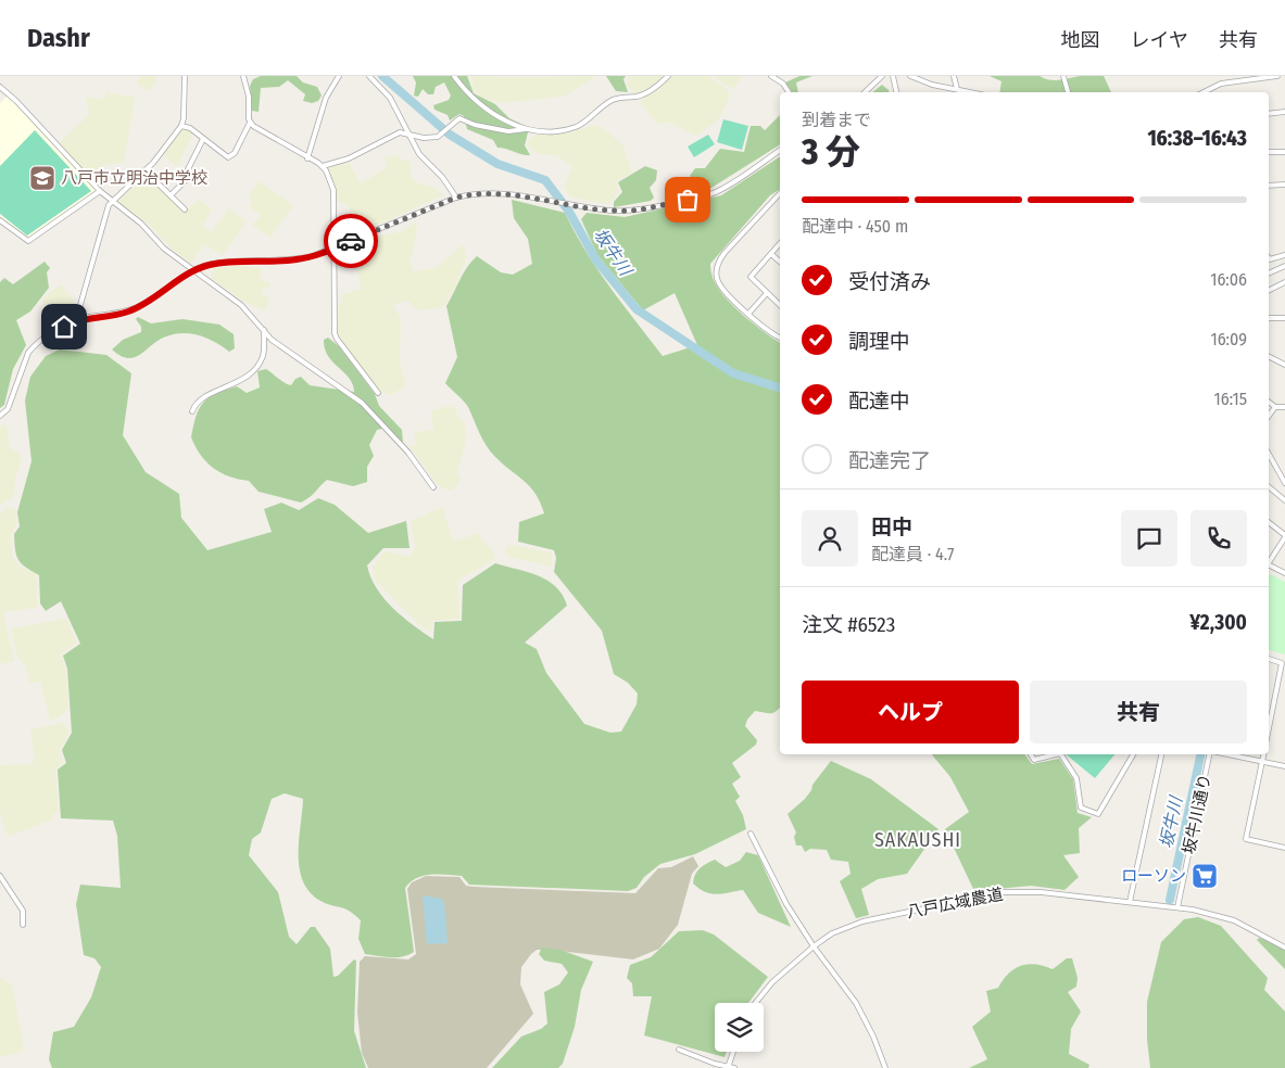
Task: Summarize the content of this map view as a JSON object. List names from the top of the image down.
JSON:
{
  "streets": {
    "street": ["坂牛川通り", "八戸広域農道"]
  },
  "crossings": [
    ["坂牛川通り", "八戸広域農道"]
  ],
  "districts": ["SAKAUSHI"],
  "water": ["坂牛川"],
  "places": {
    "school or university": ["八戸市立明治中学校"],
    "supermarket": ["ローソン"]
  },
  "page": {
    "header": "Dashr",
    "nav": ["地図", "レイヤ", "共有"],
    "heading": ["3 分", "到着まで", "16:38–16:43"],
    "panel": [
      "田中",
      "配達員 · 4.7",
      "注文 #6523",
      "¥2,300"
    ],
    "bar": "配達中 · 450 m",
    "list": [
      ["受付済み", "16:06"],
      ["調理中", "16:09"],
      ["配達中", "16:15"],
      "配達完了"
    ],
    "buttons": ["ヘルプ", "共有"]
  }
}
